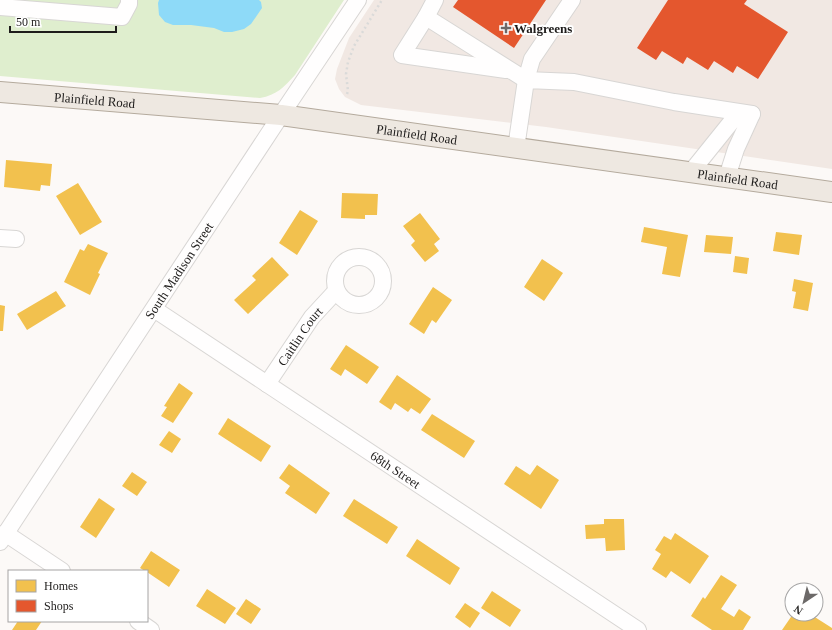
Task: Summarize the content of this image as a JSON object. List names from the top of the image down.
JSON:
{
  "streets": {
    "main road": ["Plainfield Road"],
    "street": ["South Madison Street", "Caitlin Court", "68th Street"]
  },
  "crossings": [
    ["Plainfield Road", "South Madison Street"],
    ["South Madison Street", "68th Street"],
    ["Caitlin Court", "68th Street"]
  ],
  "places": {
    "health": ["Walgreens"]
  },
  "legend": ["Homes", "Shops"],
  "scale_bar": "50 m",
  "north": "bottom left"
}
